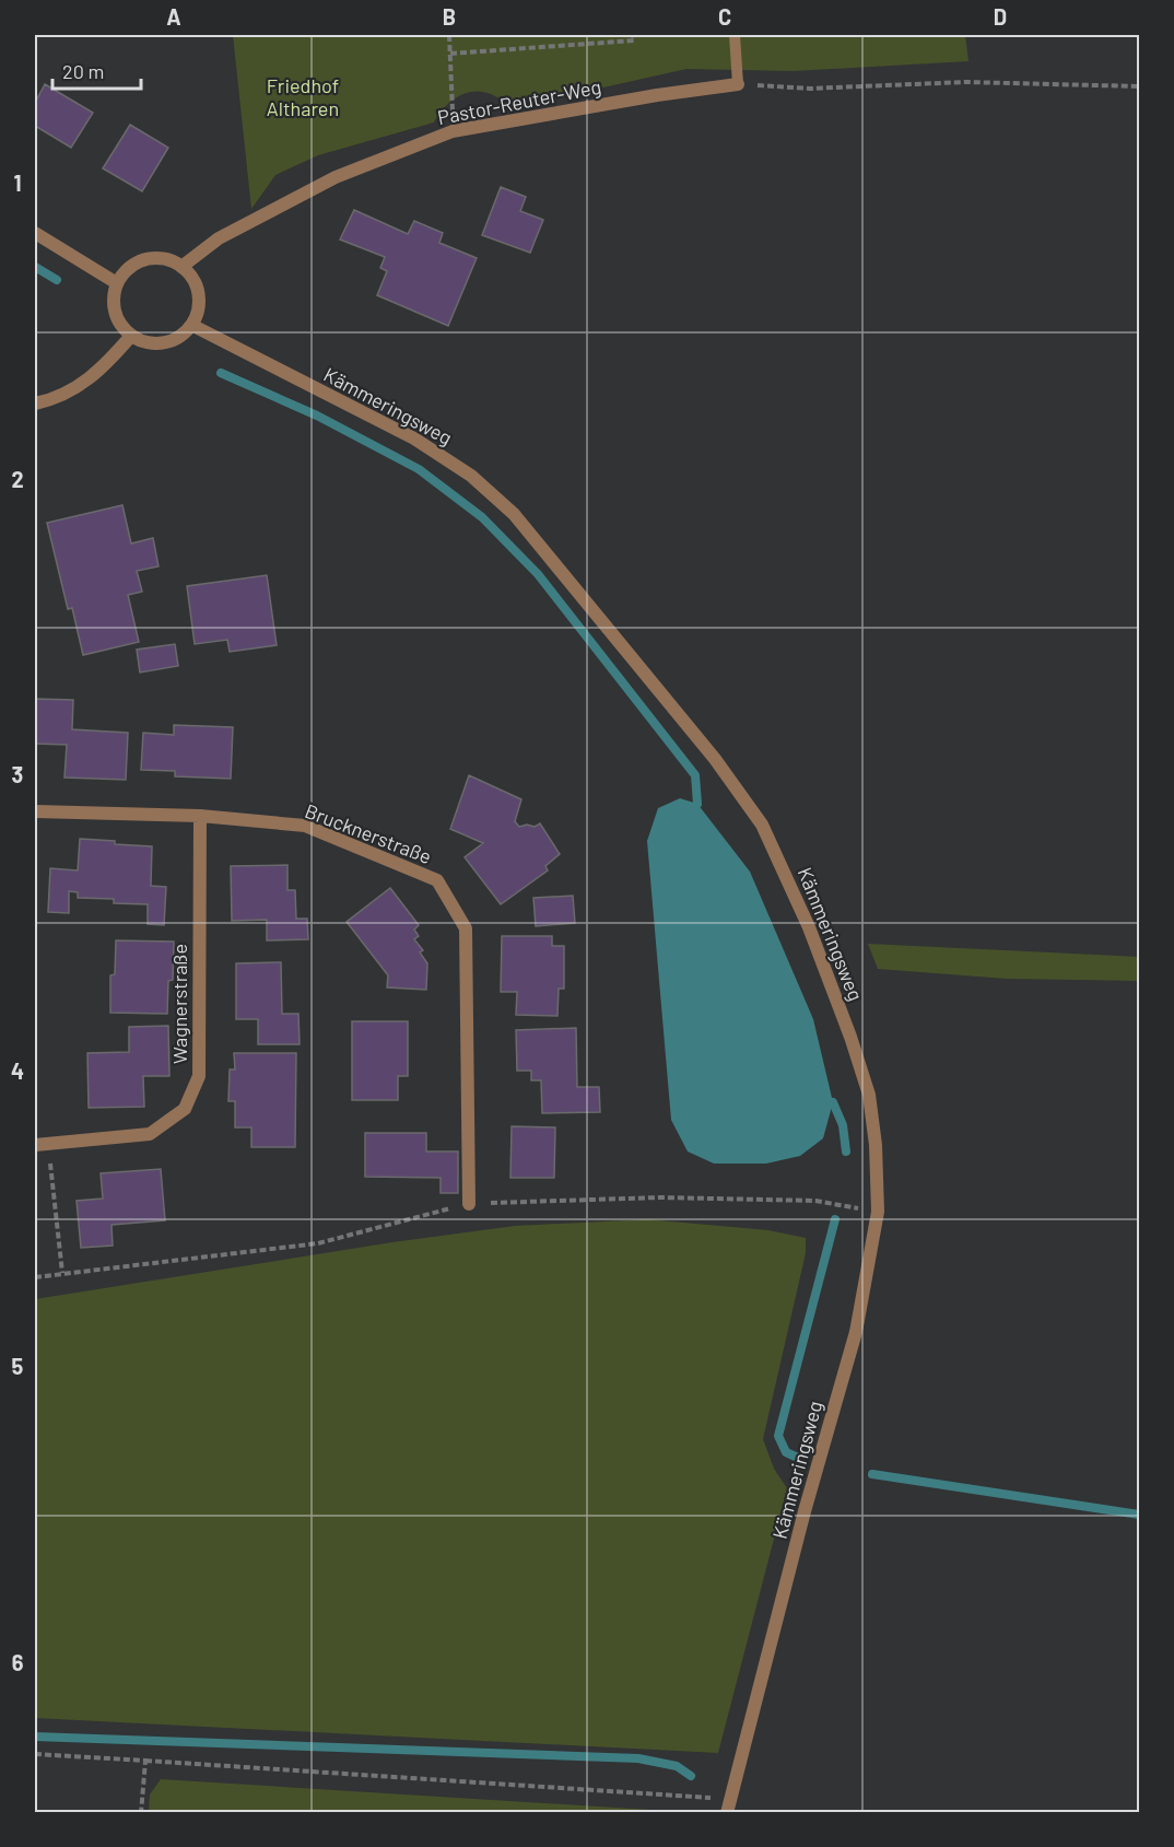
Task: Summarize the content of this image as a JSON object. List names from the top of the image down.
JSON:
{
  "streets": {
    "street": [
      "Pastor-Reuter-Weg",
      "Kämmeringsweg",
      "Brucknerstraße",
      "Wagnerstraße"
    ]
  },
  "crossings": [
    ["Pastor-Reuter-Weg", "Kämmeringsweg"],
    ["Brucknerstraße", "Wagnerstraße"]
  ],
  "parks": ["Friedhof Altharen"],
  "scale_bar": "20 m",
  "grid": {
    "columns": [
      "A",
      "B",
      "C",
      "D"
    ],
    "rows": [
      "1",
      "2",
      "3",
      "4",
      "5",
      "6"
    ]
  }
}
